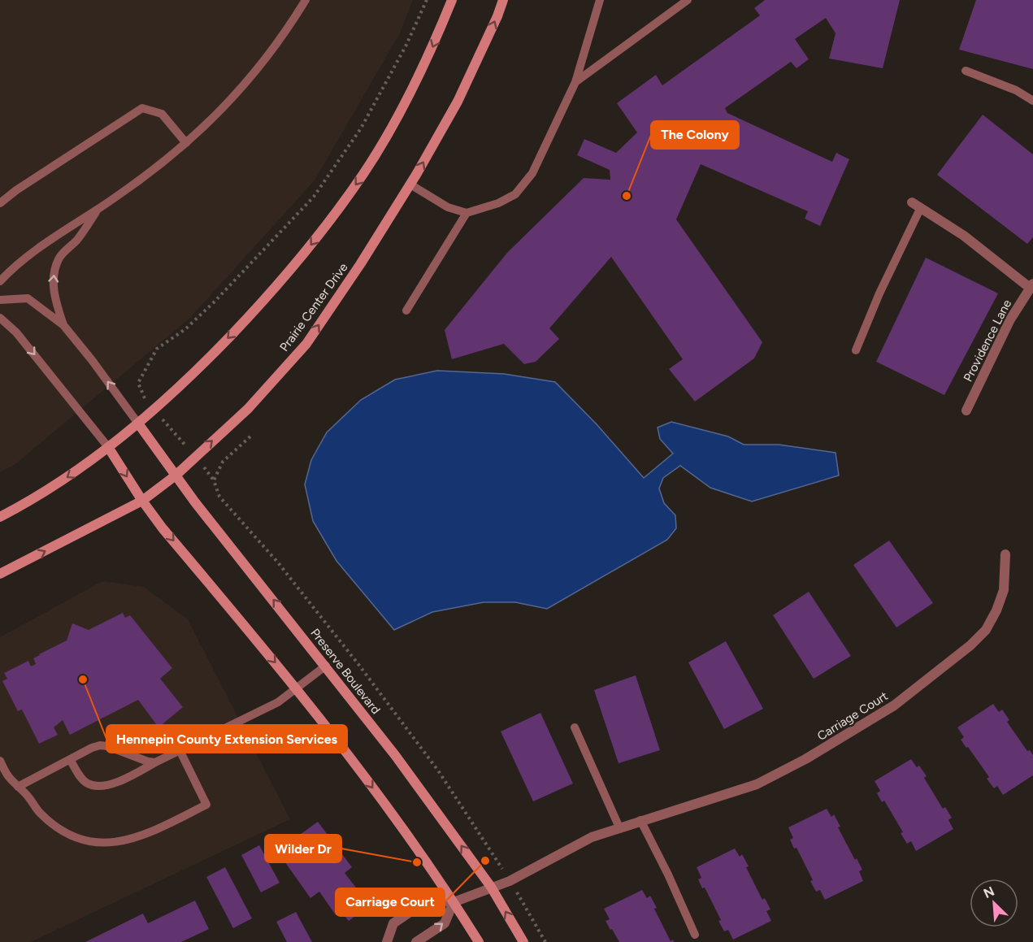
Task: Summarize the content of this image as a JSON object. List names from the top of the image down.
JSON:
{
  "streets": {
    "main road": ["Prairie Center Drive", "Preserve Boulevard"],
    "street": ["Providence Lane", "Carriage Court"]
  },
  "crossings": [
    ["Prairie Center Drive", "Preserve Boulevard"],
    ["Preserve Boulevard", "Carriage Court"]
  ],
  "places": [
    "The Colony",
    "Hennepin County Extension Services",
    "Carriage Court",
    "Wilder Dr"
  ],
  "north": "top left"
}
